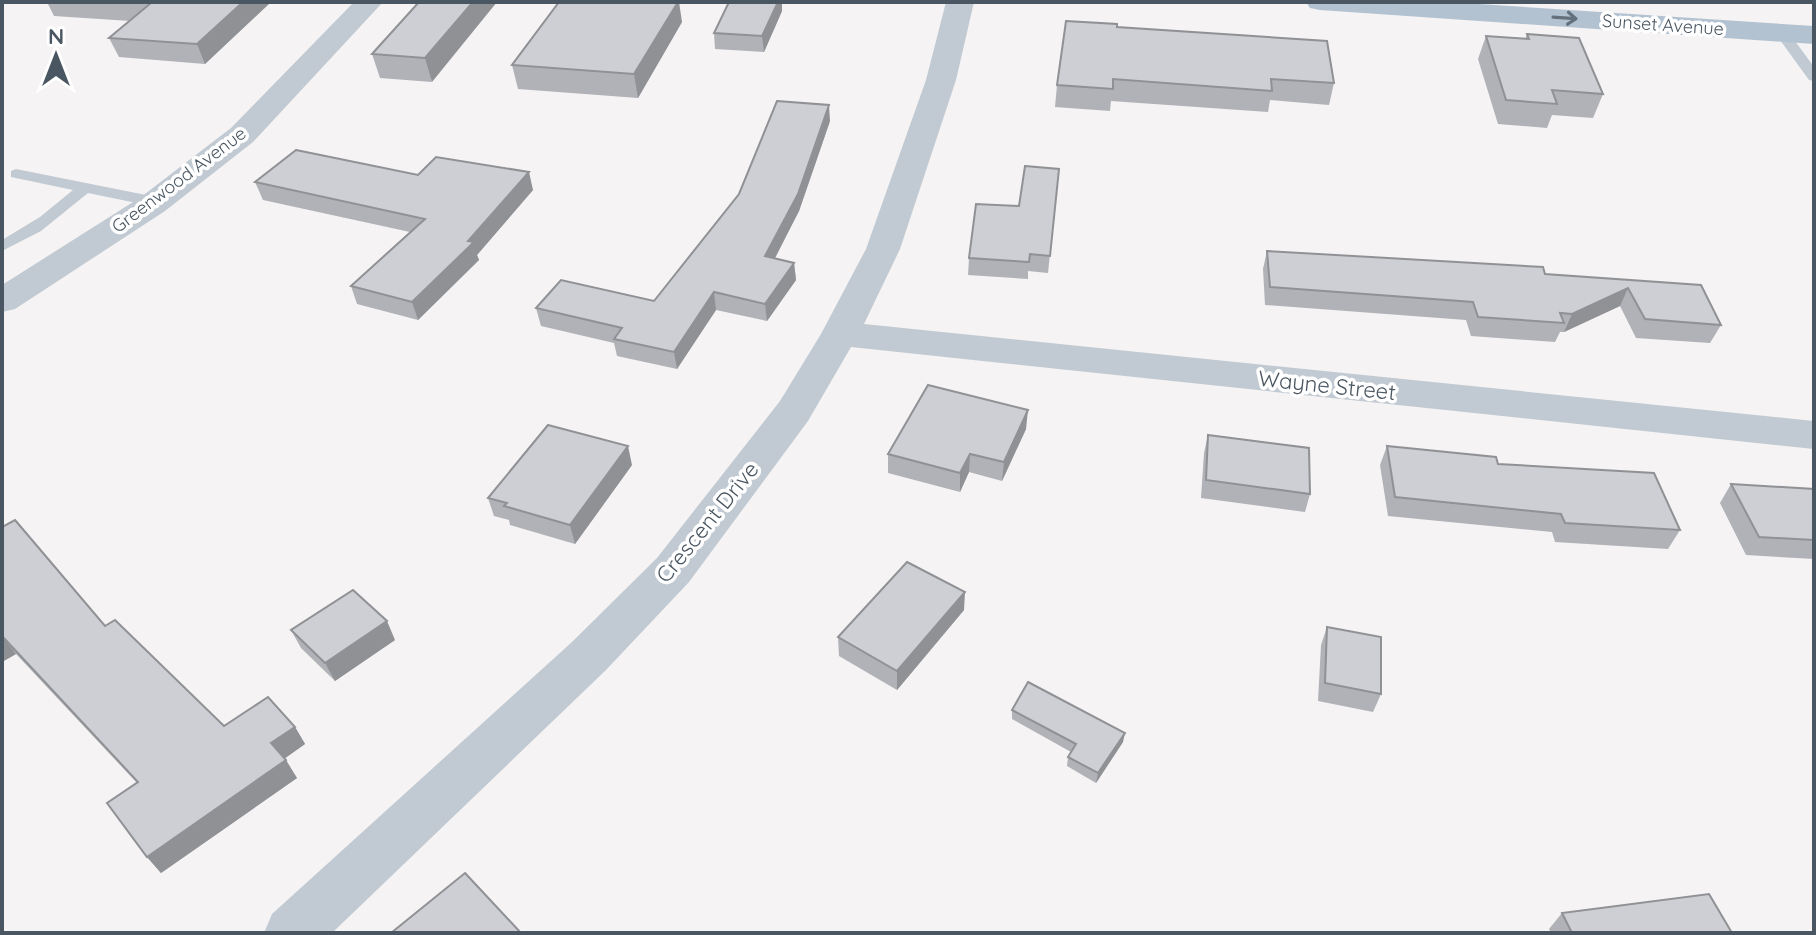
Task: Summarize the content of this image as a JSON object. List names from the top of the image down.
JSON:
{
  "streets": {
    "main road": ["Sunset Avenue"],
    "street": ["Greenwood Avenue", "Wayne Street", "Crescent Drive"]
  },
  "crossings": [
    ["Wayne Street", "Crescent Drive"]
  ],
  "one_way": ["Sunset Avenue"],
  "north": "top"
}
